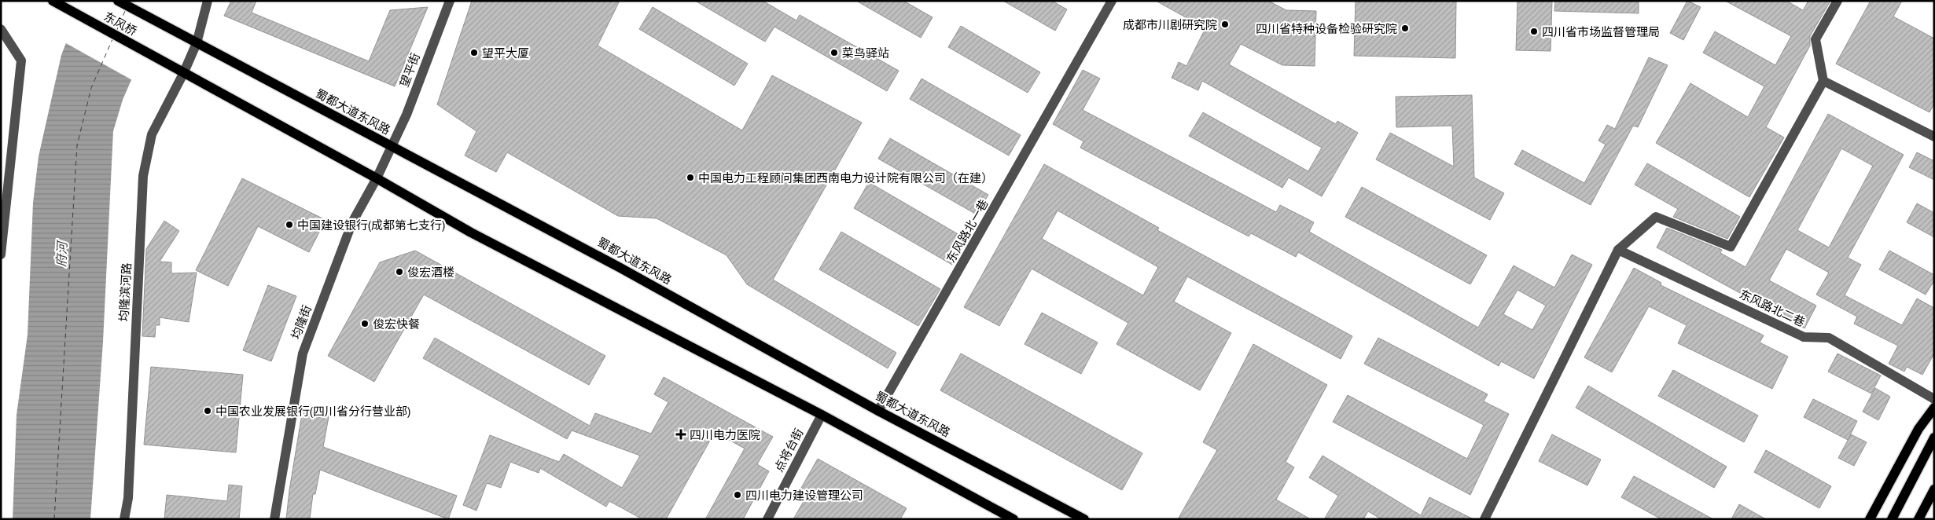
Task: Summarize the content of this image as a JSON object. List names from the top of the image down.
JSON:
{
  "streets": {
    "main road": ["东风桥", "蜀都大道东风路"],
    "street": [
      "望平街",
      "东风路北一巷",
      "均隆滨河路",
      "东风路北二巷",
      "均隆街",
      "点将台街"
    ]
  },
  "crossings": [
    ["东风桥", "蜀都大道东风路"],
    ["东风桥", "均隆滨河路"],
    ["望平街", "蜀都大道东风路"],
    ["望平街", "均隆街"],
    ["蜀都大道东风路", "东风路北一巷"],
    ["蜀都大道东风路", "均隆滨河路"],
    ["蜀都大道东风路", "均隆街"]
  ],
  "water": ["府河"],
  "places": {
    "other": [
      "成都市川剧研究院",
      "四川省特种设备检验研究院",
      "四川省市场监督管理局",
      "望平大厦",
      "菜鸟驿站",
      "中国电力工程顾问集团西南电力设计院有限公司（在建）",
      "中国建设银行(成都第七支行)",
      "俊宏酒楼",
      "俊宏快餐",
      "中国农业发展银行(四川省分行营业部)",
      "四川电力建设管理公司"
    ],
    "health": ["四川电力医院"]
  }
}
